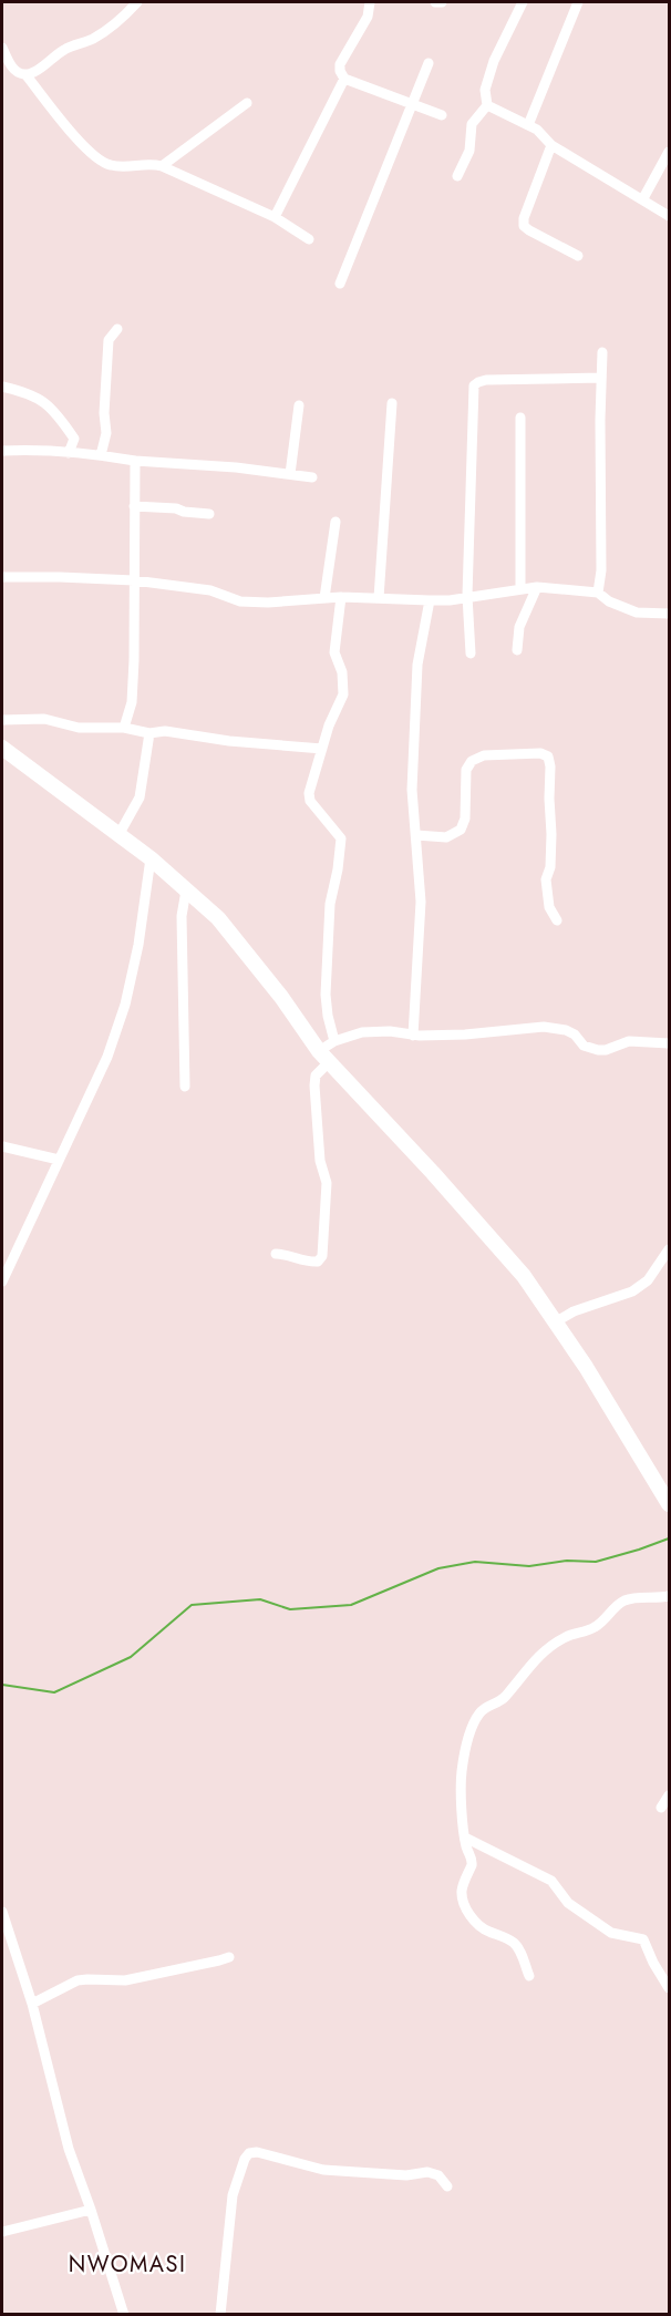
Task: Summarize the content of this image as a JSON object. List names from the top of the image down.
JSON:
{
  "districts": ["NWOMASI"]
}
